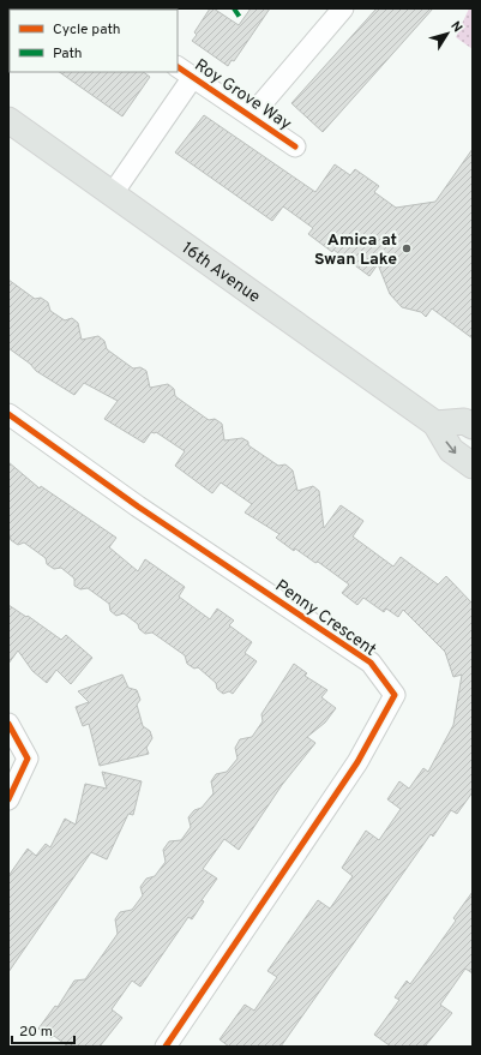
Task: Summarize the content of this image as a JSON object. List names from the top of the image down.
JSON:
{
  "streets": {
    "main road": ["16th Avenue"],
    "street": ["Roy Grove Way", "Penny Crescent"]
  },
  "places": ["Amica at Swan Lake"],
  "legend": ["Cycle path", "Path"],
  "scale_bar": "20 m",
  "north": "top right"
}
